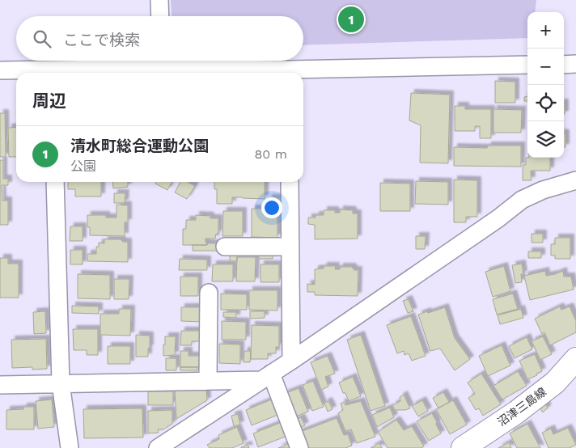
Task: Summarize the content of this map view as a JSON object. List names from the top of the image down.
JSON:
{
  "streets": {
    "main road": ["沼津三島線"]
  },
  "page": {
    "pins": "1",
    "map_buttons": ["+", "−"],
    "search": "ここで検索",
    "heading": "周辺",
    "list": [
      {
        "mark": "1",
        "name": "清水町総合運動公園",
        "note": "公園",
        "value": "80 m"
      }
    ]
  }
}
